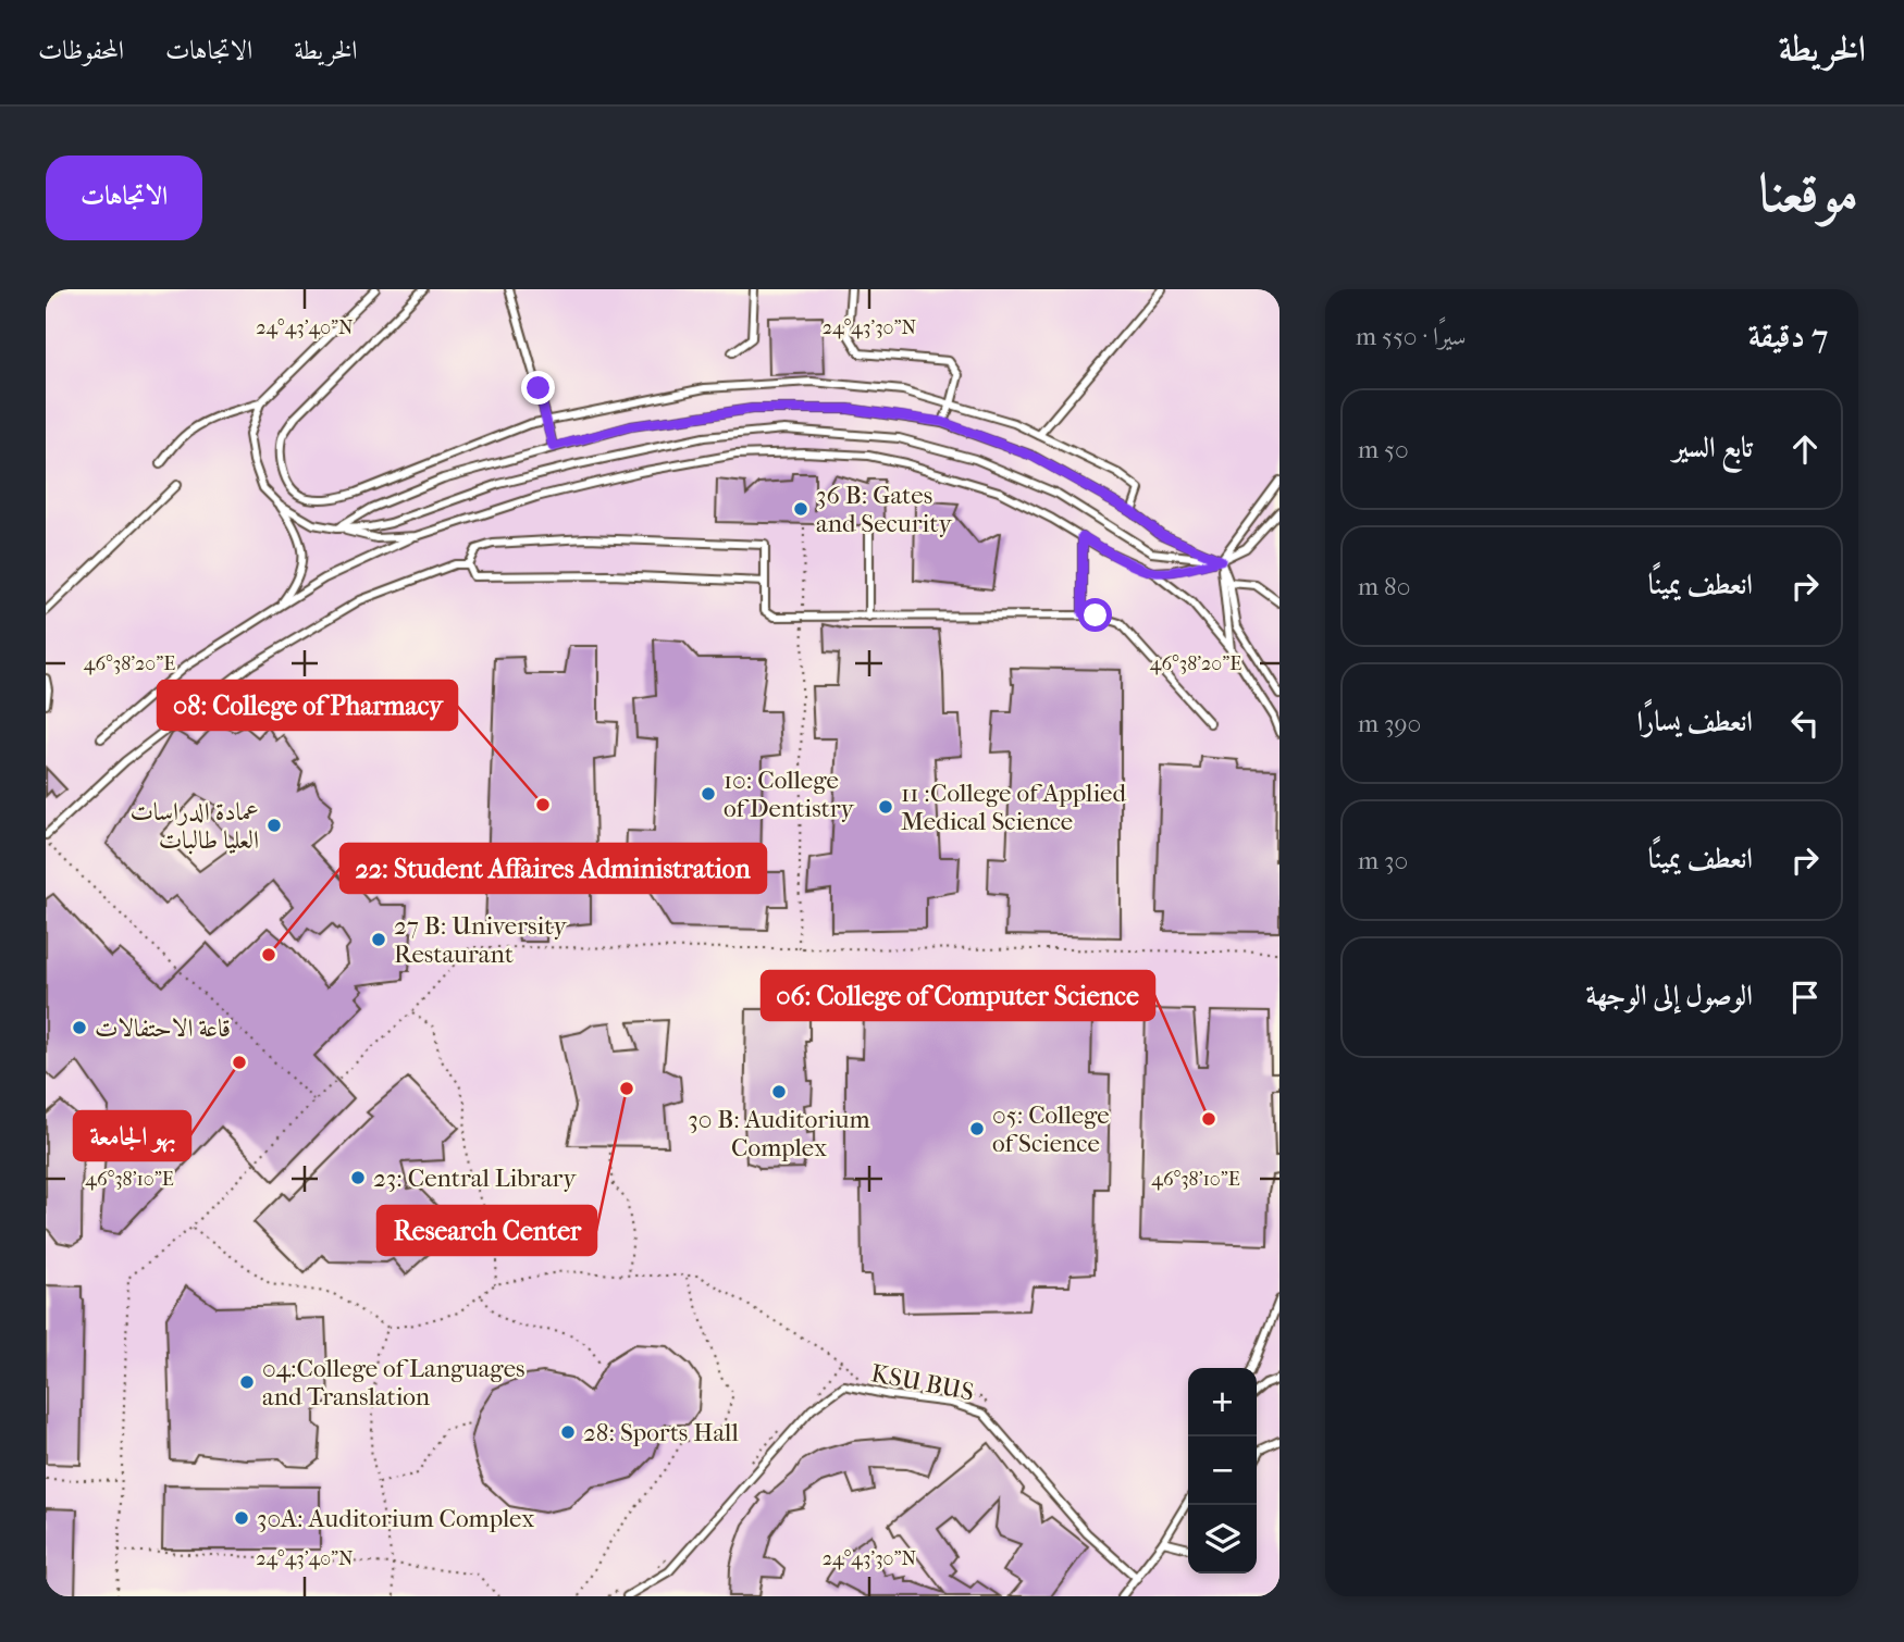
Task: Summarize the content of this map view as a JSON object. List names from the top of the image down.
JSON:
{
  "streets": {
    "lane": ["KSU BUS"]
  },
  "places": [
    "36 B: Gates and Security",
    "10: College of Dentistry",
    "08: College of Pharmacy",
    "11 :College of Applied Medical Science",
    "عمادة الدراسات العليا طالبات",
    "27 B: University Restaurant",
    "22: Student Affaires Administration",
    "قاعة الاحتفالات",
    "بهو الجامعة",
    "Research Center",
    "30 B: Auditorium Complex",
    "06: College of Computer Science",
    "05: College of Science",
    "23: Central Library",
    "04:College of Languages and Translation",
    "28: Sports Hall",
    "30A: Auditorium Complex"
  ],
  "page": {
    "header": "الخريطة",
    "nav": ["الخريطة", "الاتجاهات", "المحفوظات"],
    "title": "موقعنا",
    "buttons": "الاتجاهات",
    "heading": ["7 دقيقة", "سيرًا · 550 m"],
    "list": [
      ["تابع السير", "50 m"],
      ["انعطف يمينًا", "80 m"],
      ["انعطف يسارًا", "390 m"],
      ["انعطف يمينًا", "30 m"],
      "الوصول إلى الوجهة"
    ],
    "map_buttons": ["+", "−"]
  },
  "coordinates": [
    "24°43'40\"N",
    "24°43'30\"N",
    "46°38'20\"E",
    "46°38'10\"E"
  ]
}
